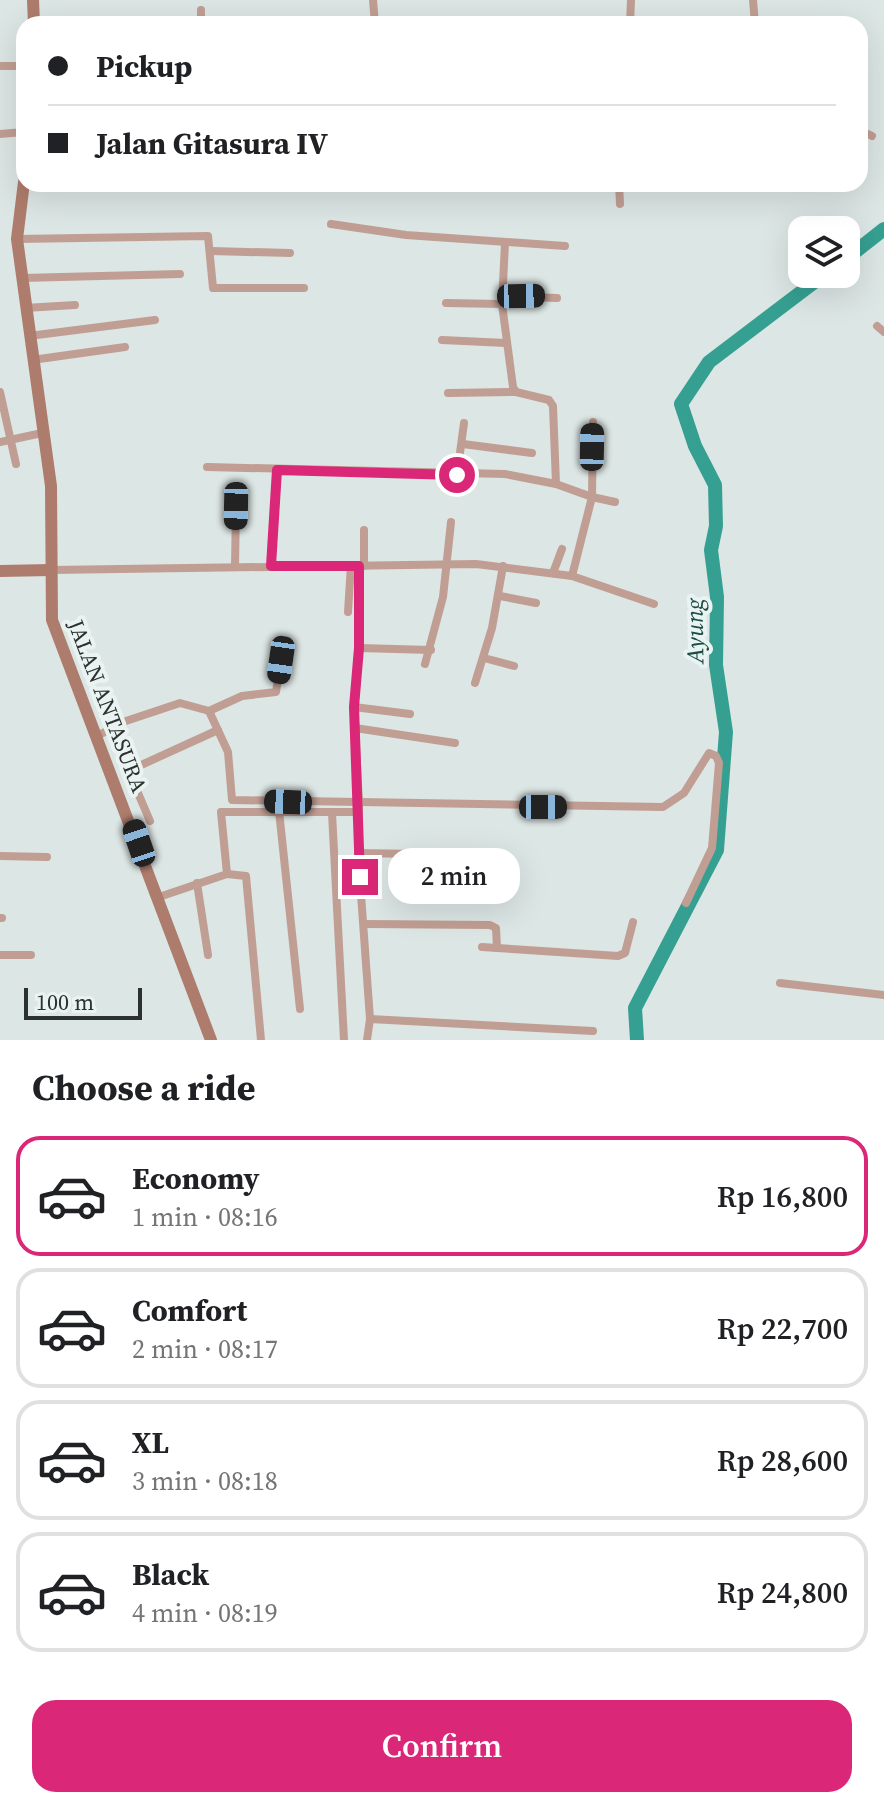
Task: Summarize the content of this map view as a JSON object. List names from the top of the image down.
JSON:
{
  "streets": {
    "main road": ["JALAN ANTASURA"]
  },
  "water": ["Ayung"],
  "scale_bar": "100 m",
  "page": {
    "banner": ["Pickup", "Jalan Gitasura IV"],
    "bubble": "2 min",
    "scale": "100 m",
    "heading": "Choose a ride",
    "list": [
      {
        "name": "Economy",
        "note": "1 min · 08:16",
        "value": "Rp 16,800"
      },
      {
        "name": "Comfort",
        "note": "2 min · 08:17",
        "value": "Rp 22,700"
      },
      {
        "name": "XL",
        "note": "3 min · 08:18",
        "value": "Rp 28,600"
      },
      {
        "name": "Black",
        "note": "4 min · 08:19",
        "value": "Rp 24,800"
      }
    ],
    "buttons": "Confirm"
  }
}
